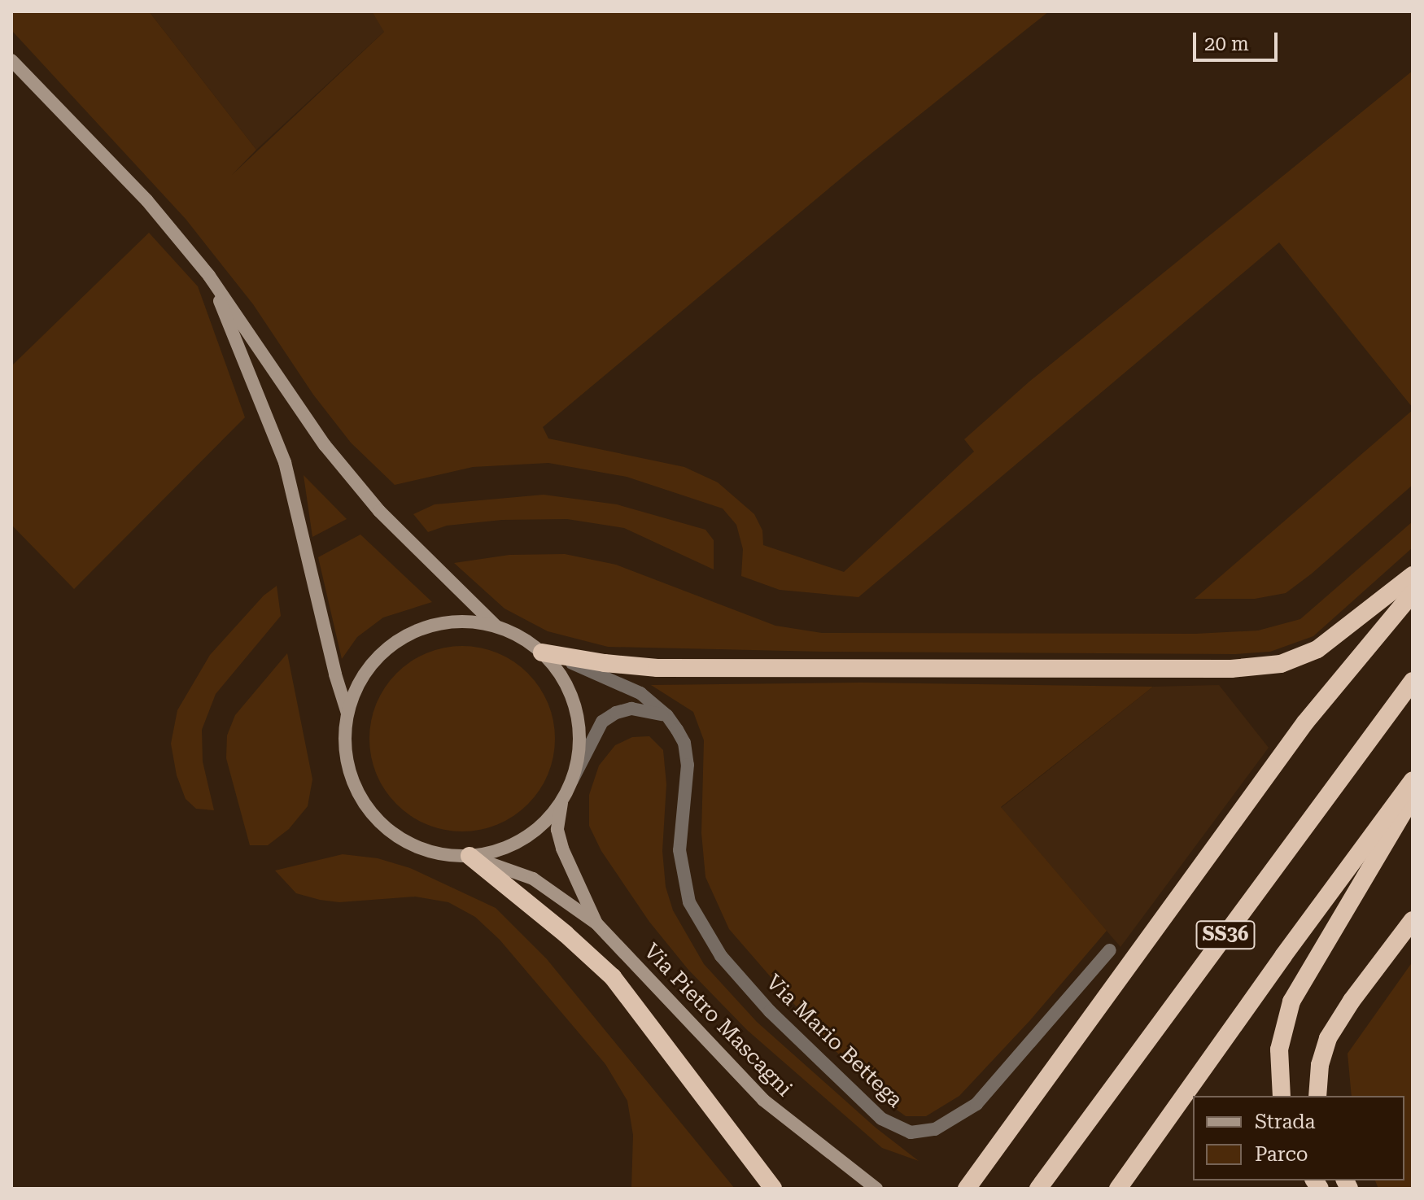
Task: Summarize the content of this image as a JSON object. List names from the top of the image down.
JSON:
{
  "streets": {
    "highway": ["SS36"],
    "main road": ["Via Pietro Mascagni"],
    "street": ["Via Mario Bettega"]
  },
  "legend": ["Strada", "Parco"],
  "scale_bar": "20 m"
}
